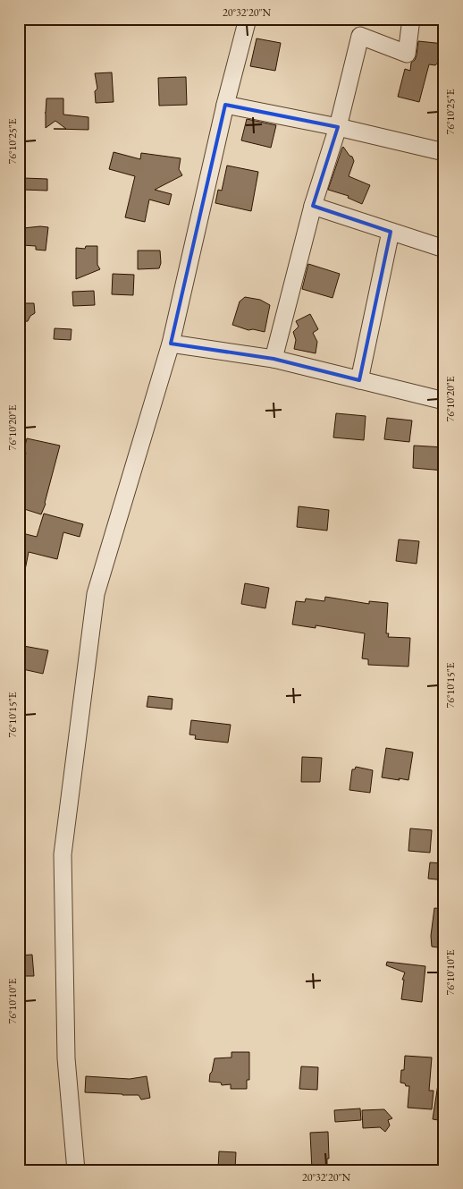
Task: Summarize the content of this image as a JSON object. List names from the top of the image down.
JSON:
{
  "coordinates": [
    "20°32'20\"N",
    "76°10'25\"E",
    "76°10'20\"E",
    "76°10'15\"E",
    "76°10'10\"E"
  ]
}
